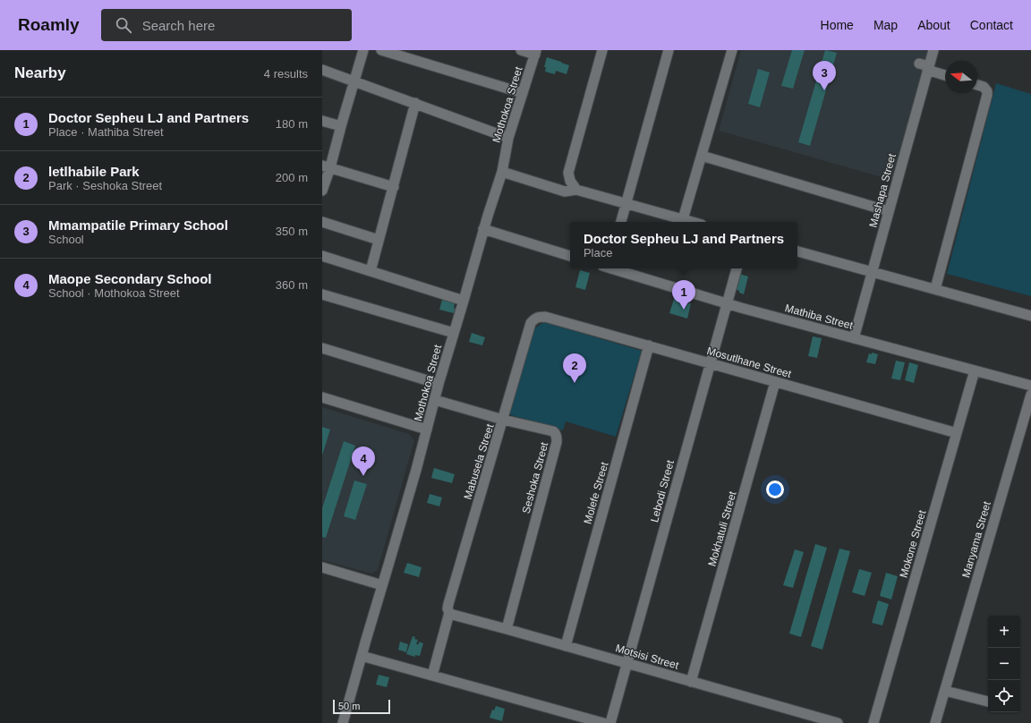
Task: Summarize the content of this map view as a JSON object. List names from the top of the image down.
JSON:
{
  "streets": {
    "street": [
      "Mothokoa Street",
      "Mashapa Street",
      "Mathiba Street",
      "Mosutlhane Street",
      "Mabusela Street",
      "Seshoka Street",
      "Lebodi Street",
      "Molefe Street",
      "Mokhatuli Street",
      "Manyama Street",
      "Mokone Street",
      "Motsisi Street"
    ]
  },
  "crossings": [
    ["Mothokoa Street", "Seshoka Street"],
    ["Mashapa Street", "Mathiba Street"],
    ["Mathiba Street", "Lebodi Street"],
    ["Mathiba Street", "Mokone Street"],
    ["Mosutlhane Street", "Mabusela Street"],
    ["Mosutlhane Street", "Lebodi Street"],
    ["Mosutlhane Street", "Molefe Street"],
    ["Mosutlhane Street", "Mokhatuli Street"],
    ["Mosutlhane Street", "Mokone Street"],
    ["Mabusela Street", "Seshoka Street"],
    ["Mabusela Street", "Motsisi Street"],
    ["Seshoka Street", "Motsisi Street"],
    ["Lebodi Street", "Motsisi Street"],
    ["Molefe Street", "Motsisi Street"],
    ["Mokhatuli Street", "Motsisi Street"]
  ],
  "scale_bar": "50 m",
  "north": "left",
  "page": {
    "header": "Roamly",
    "search": "Search here",
    "nav": [
      "Home",
      "Map",
      "About",
      "Contact"
    ],
    "heading": ["Nearby", "4 results"],
    "pins": [
      "3",
      "1",
      "2",
      "4"
    ],
    "list": [
      {
        "mark": "1",
        "name": "Doctor Sepheu LJ and Partners",
        "note": "Place · Mathiba Street",
        "value": "180 m"
      },
      {
        "mark": "2",
        "name": "letlhabile Park",
        "note": "Park · Seshoka Street",
        "value": "200 m"
      },
      {
        "mark": "3",
        "name": "Mmampatile Primary School",
        "note": "School",
        "value": "350 m"
      },
      {
        "mark": "4",
        "name": "Maope Secondary School",
        "note": "School · Mothokoa Street",
        "value": "360 m"
      }
    ],
    "popup": ["Doctor Sepheu LJ and Partners", "Place"],
    "map_buttons": ["+", "−"],
    "scale": "50 m"
  }
}
